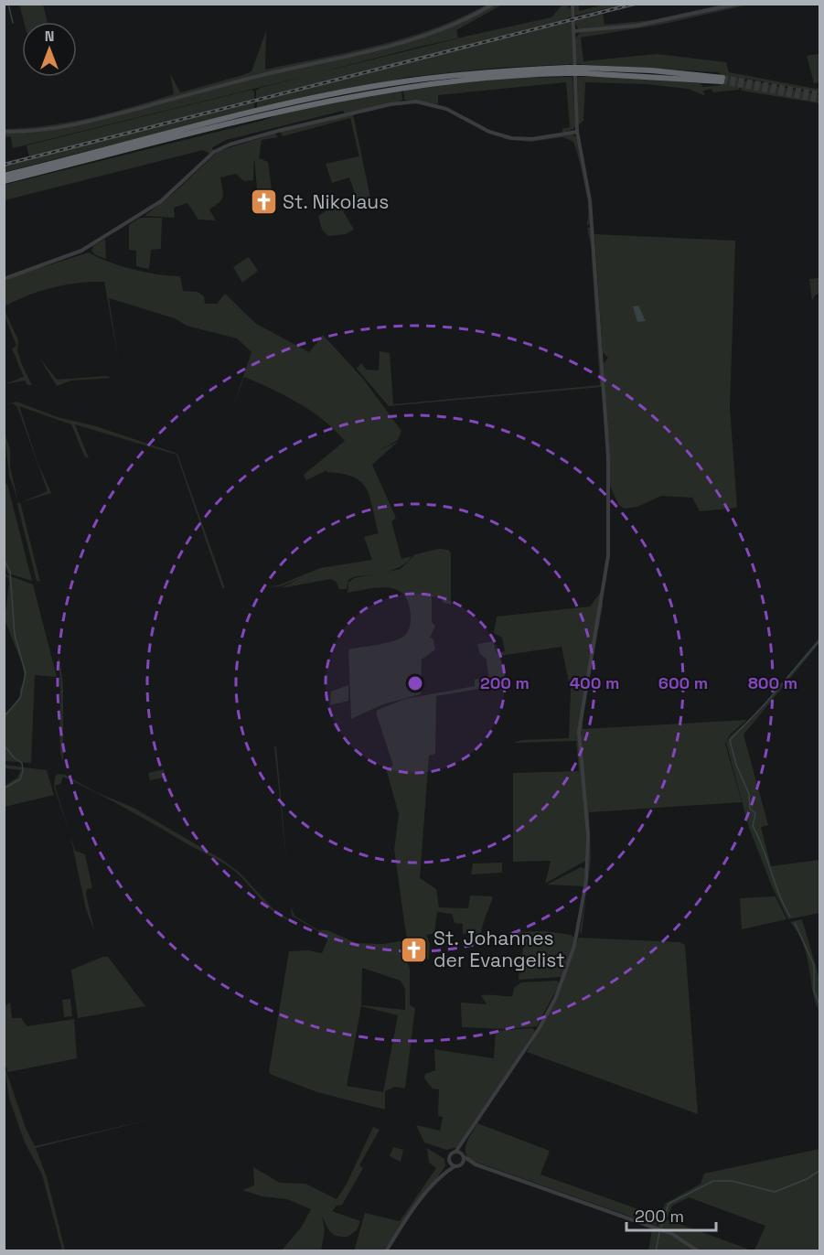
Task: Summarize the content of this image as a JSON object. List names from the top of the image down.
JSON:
{
  "places": {
    "church": ["St. Nikolaus", "St. Johannes der Evangelist"]
  },
  "scale_bar": "200 m",
  "north": "top",
  "rings": [
    "200 m",
    "400 m",
    "600 m",
    "800 m"
  ]
}
